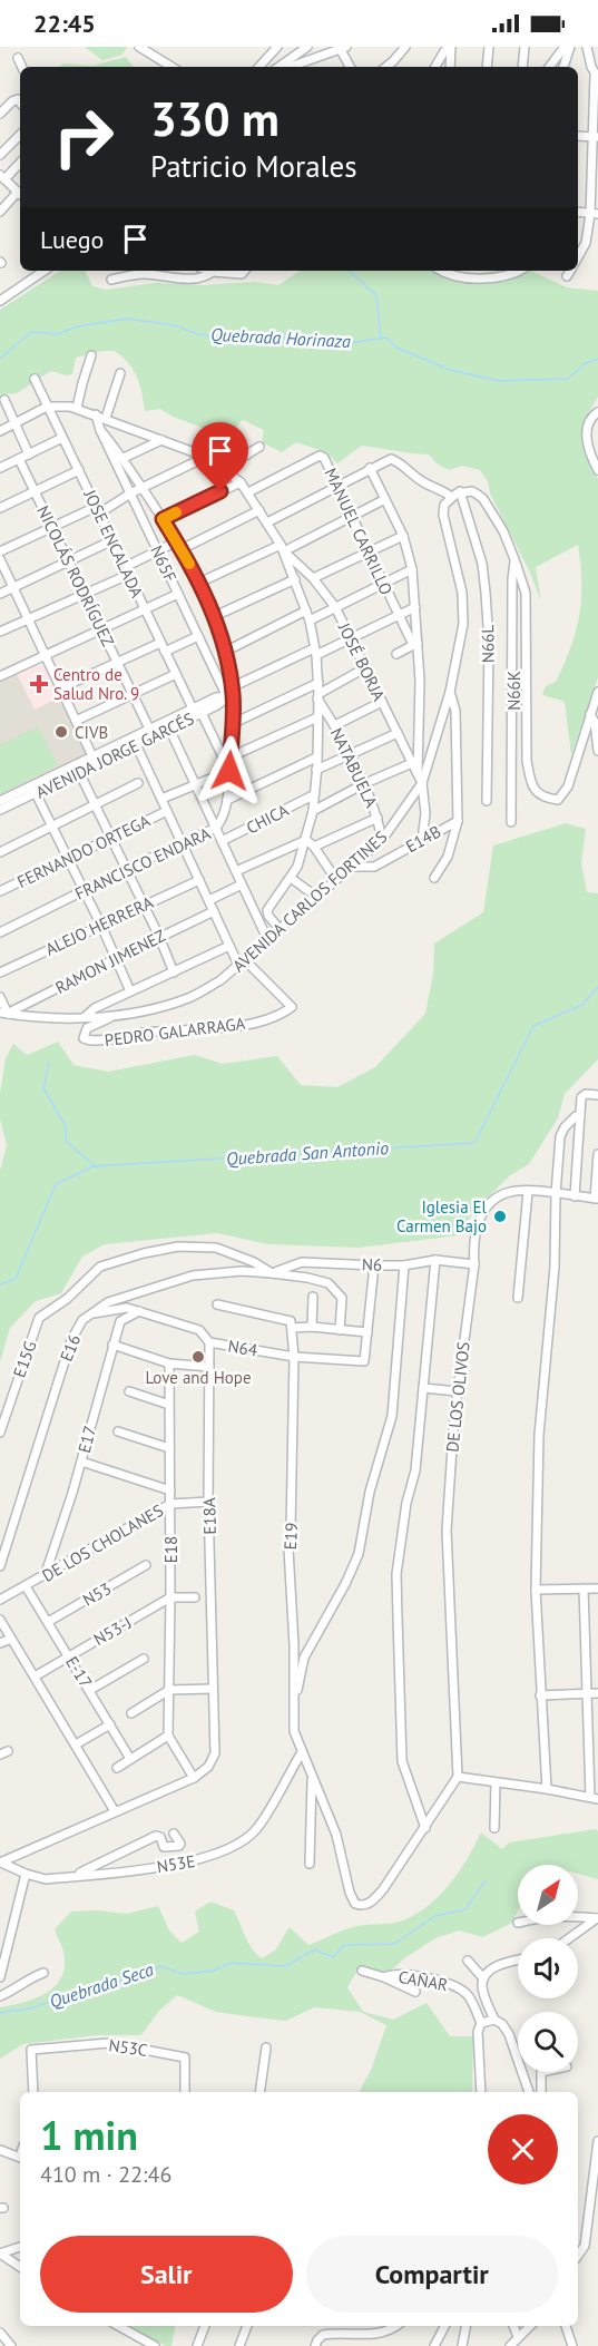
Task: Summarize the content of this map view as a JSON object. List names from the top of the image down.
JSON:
{
  "streets": {
    "street": [
      "MANUEL CARRILLO",
      "JOSE ENCALADA",
      "N65F",
      "NICOLÁS RODRÍGUEZ",
      "N66L",
      "JOSÉ BORJA",
      "N66K",
      "AVENIDA JORGE GARCÉS",
      "NATABUELA",
      "CHICA",
      "E14B",
      "FERNANDO ORTEGA",
      "FRANCISCO ENDARA",
      "AVENIDA CARLOS FORTINES",
      "ALEJO HERRERA",
      "RAMON JIMENEZ",
      "PEDRO GALARRAGA",
      "N6",
      "E16",
      "N64",
      "E15G",
      "DE LOS OLIVOS",
      "E17",
      "E18A",
      "E19",
      "DE LOS CHOLANES",
      "E18",
      "N53",
      "N53-J",
      "E-17",
      "N53E",
      "CAÑAR",
      "N53C"
    ]
  },
  "crossings": [
    ["MANUEL CARRILLO", "JOSÉ BORJA"],
    ["JOSE ENCALADA", "AVENIDA JORGE GARCÉS"],
    ["N65F", "AVENIDA JORGE GARCÉS"],
    ["N65F", "FRANCISCO ENDARA"],
    ["NICOLÁS RODRÍGUEZ", "AVENIDA JORGE GARCÉS"],
    ["JOSÉ BORJA", "AVENIDA CARLOS FORTINES"],
    ["AVENIDA JORGE GARCÉS", "FRANCISCO ENDARA"],
    ["NATABUELA", "AVENIDA CARLOS FORTINES"],
    ["E14B", "AVENIDA CARLOS FORTINES"],
    ["FERNANDO ORTEGA", "FRANCISCO ENDARA"],
    ["AVENIDA CARLOS FORTINES", "RAMON JIMENEZ"],
    ["AVENIDA CARLOS FORTINES", "PEDRO GALARRAGA"],
    ["N6", "E16"],
    ["N6", "E15G"],
    ["N6", "DE LOS OLIVOS"],
    ["E16", "N64"],
    ["E16", "E15G"],
    ["N64", "E17"],
    ["N64", "E18A"],
    ["N64", "E19"],
    ["E17", "DE LOS CHOLANES"],
    ["E18A", "DE LOS CHOLANES"],
    ["E19", "N53E"],
    ["DE LOS CHOLANES", "E18"],
    ["DE LOS CHOLANES", "E-17"],
    ["E18", "N53-J"],
    ["N53", "E-17"],
    ["N53-J", "E-17"]
  ],
  "water": ["Quebrada Horinaza", "Quebrada San Antonio", "Quebrada Seca"],
  "places": {
    "health": ["Centro de Salud Nro. 9"],
    "other": ["CIVB", "Iglesia El Carmen Bajo", "Love and Hope"]
  },
  "north": "top right",
  "page": {
    "status": "22:45",
    "turn": ["330 m", "Patricio Morales"],
    "then": "Luego",
    "heading": ["1 min", "410 m · 22:46"],
    "buttons": ["Salir", "Compartir"]
  }
}
